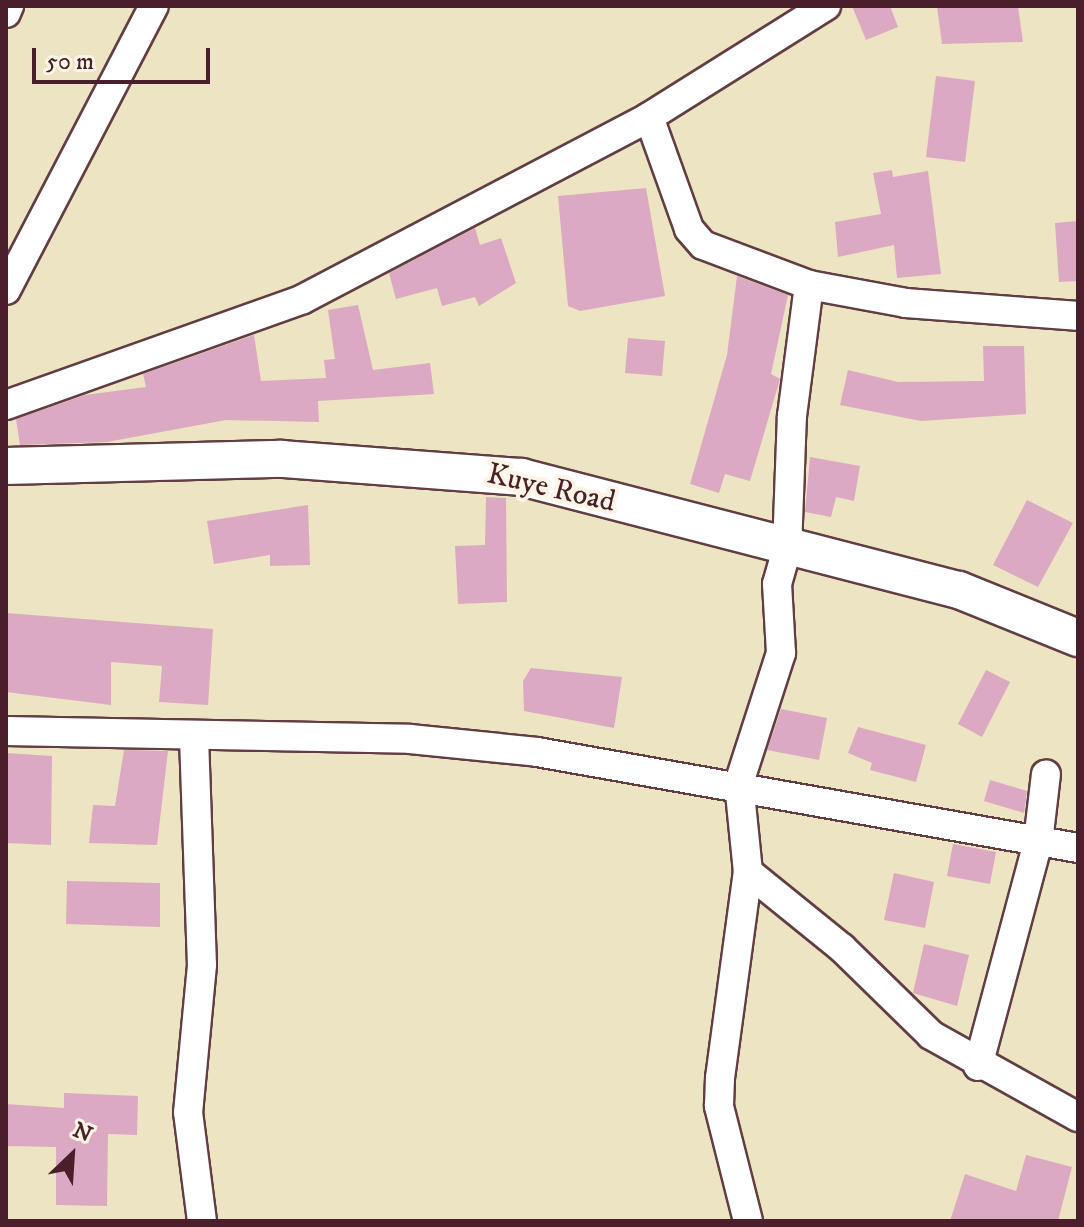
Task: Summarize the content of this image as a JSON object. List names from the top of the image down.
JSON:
{
  "streets": {
    "street": ["Kuye Road"]
  },
  "scale_bar": "50 m",
  "north": "top right"
}
